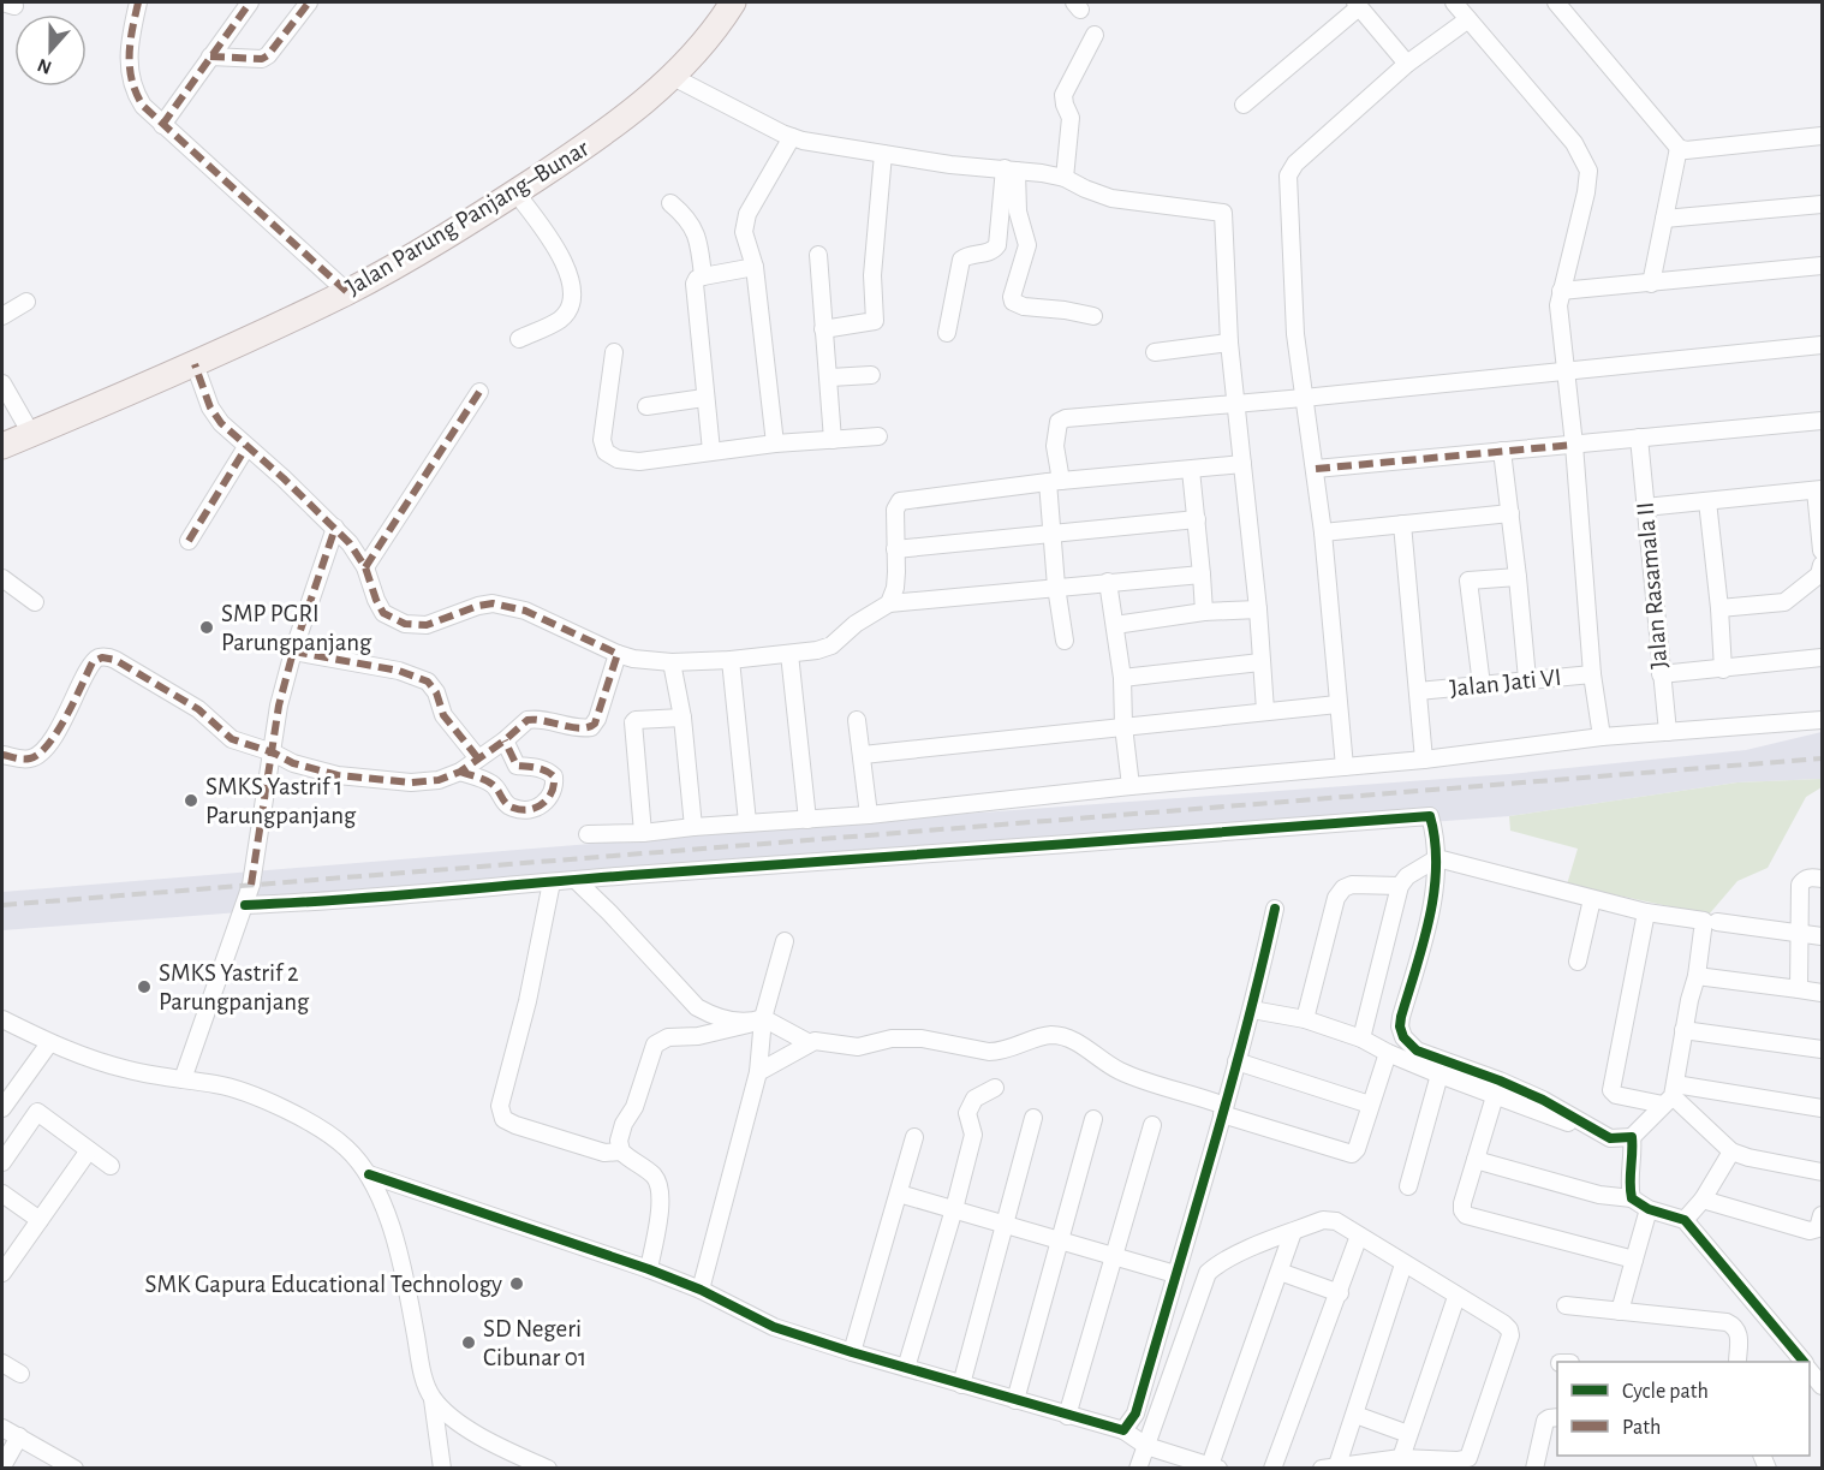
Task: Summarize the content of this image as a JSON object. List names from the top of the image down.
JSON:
{
  "streets": {
    "main road": ["Jalan Parung Panjang–Bunar"],
    "street": ["Jalan Rasamala II", "Jalan Jati VI"]
  },
  "places": [
    "SMP PGRI Parungpanjang",
    "SMKS Yastrif 1 Parungpanjang",
    "SMKS Yastrif 2 Parungpanjang",
    "SMK Gapura Educational Technology",
    "SD Negeri Cibunar 01"
  ],
  "legend": ["Cycle path", "Path"],
  "north": "bottom"
}
